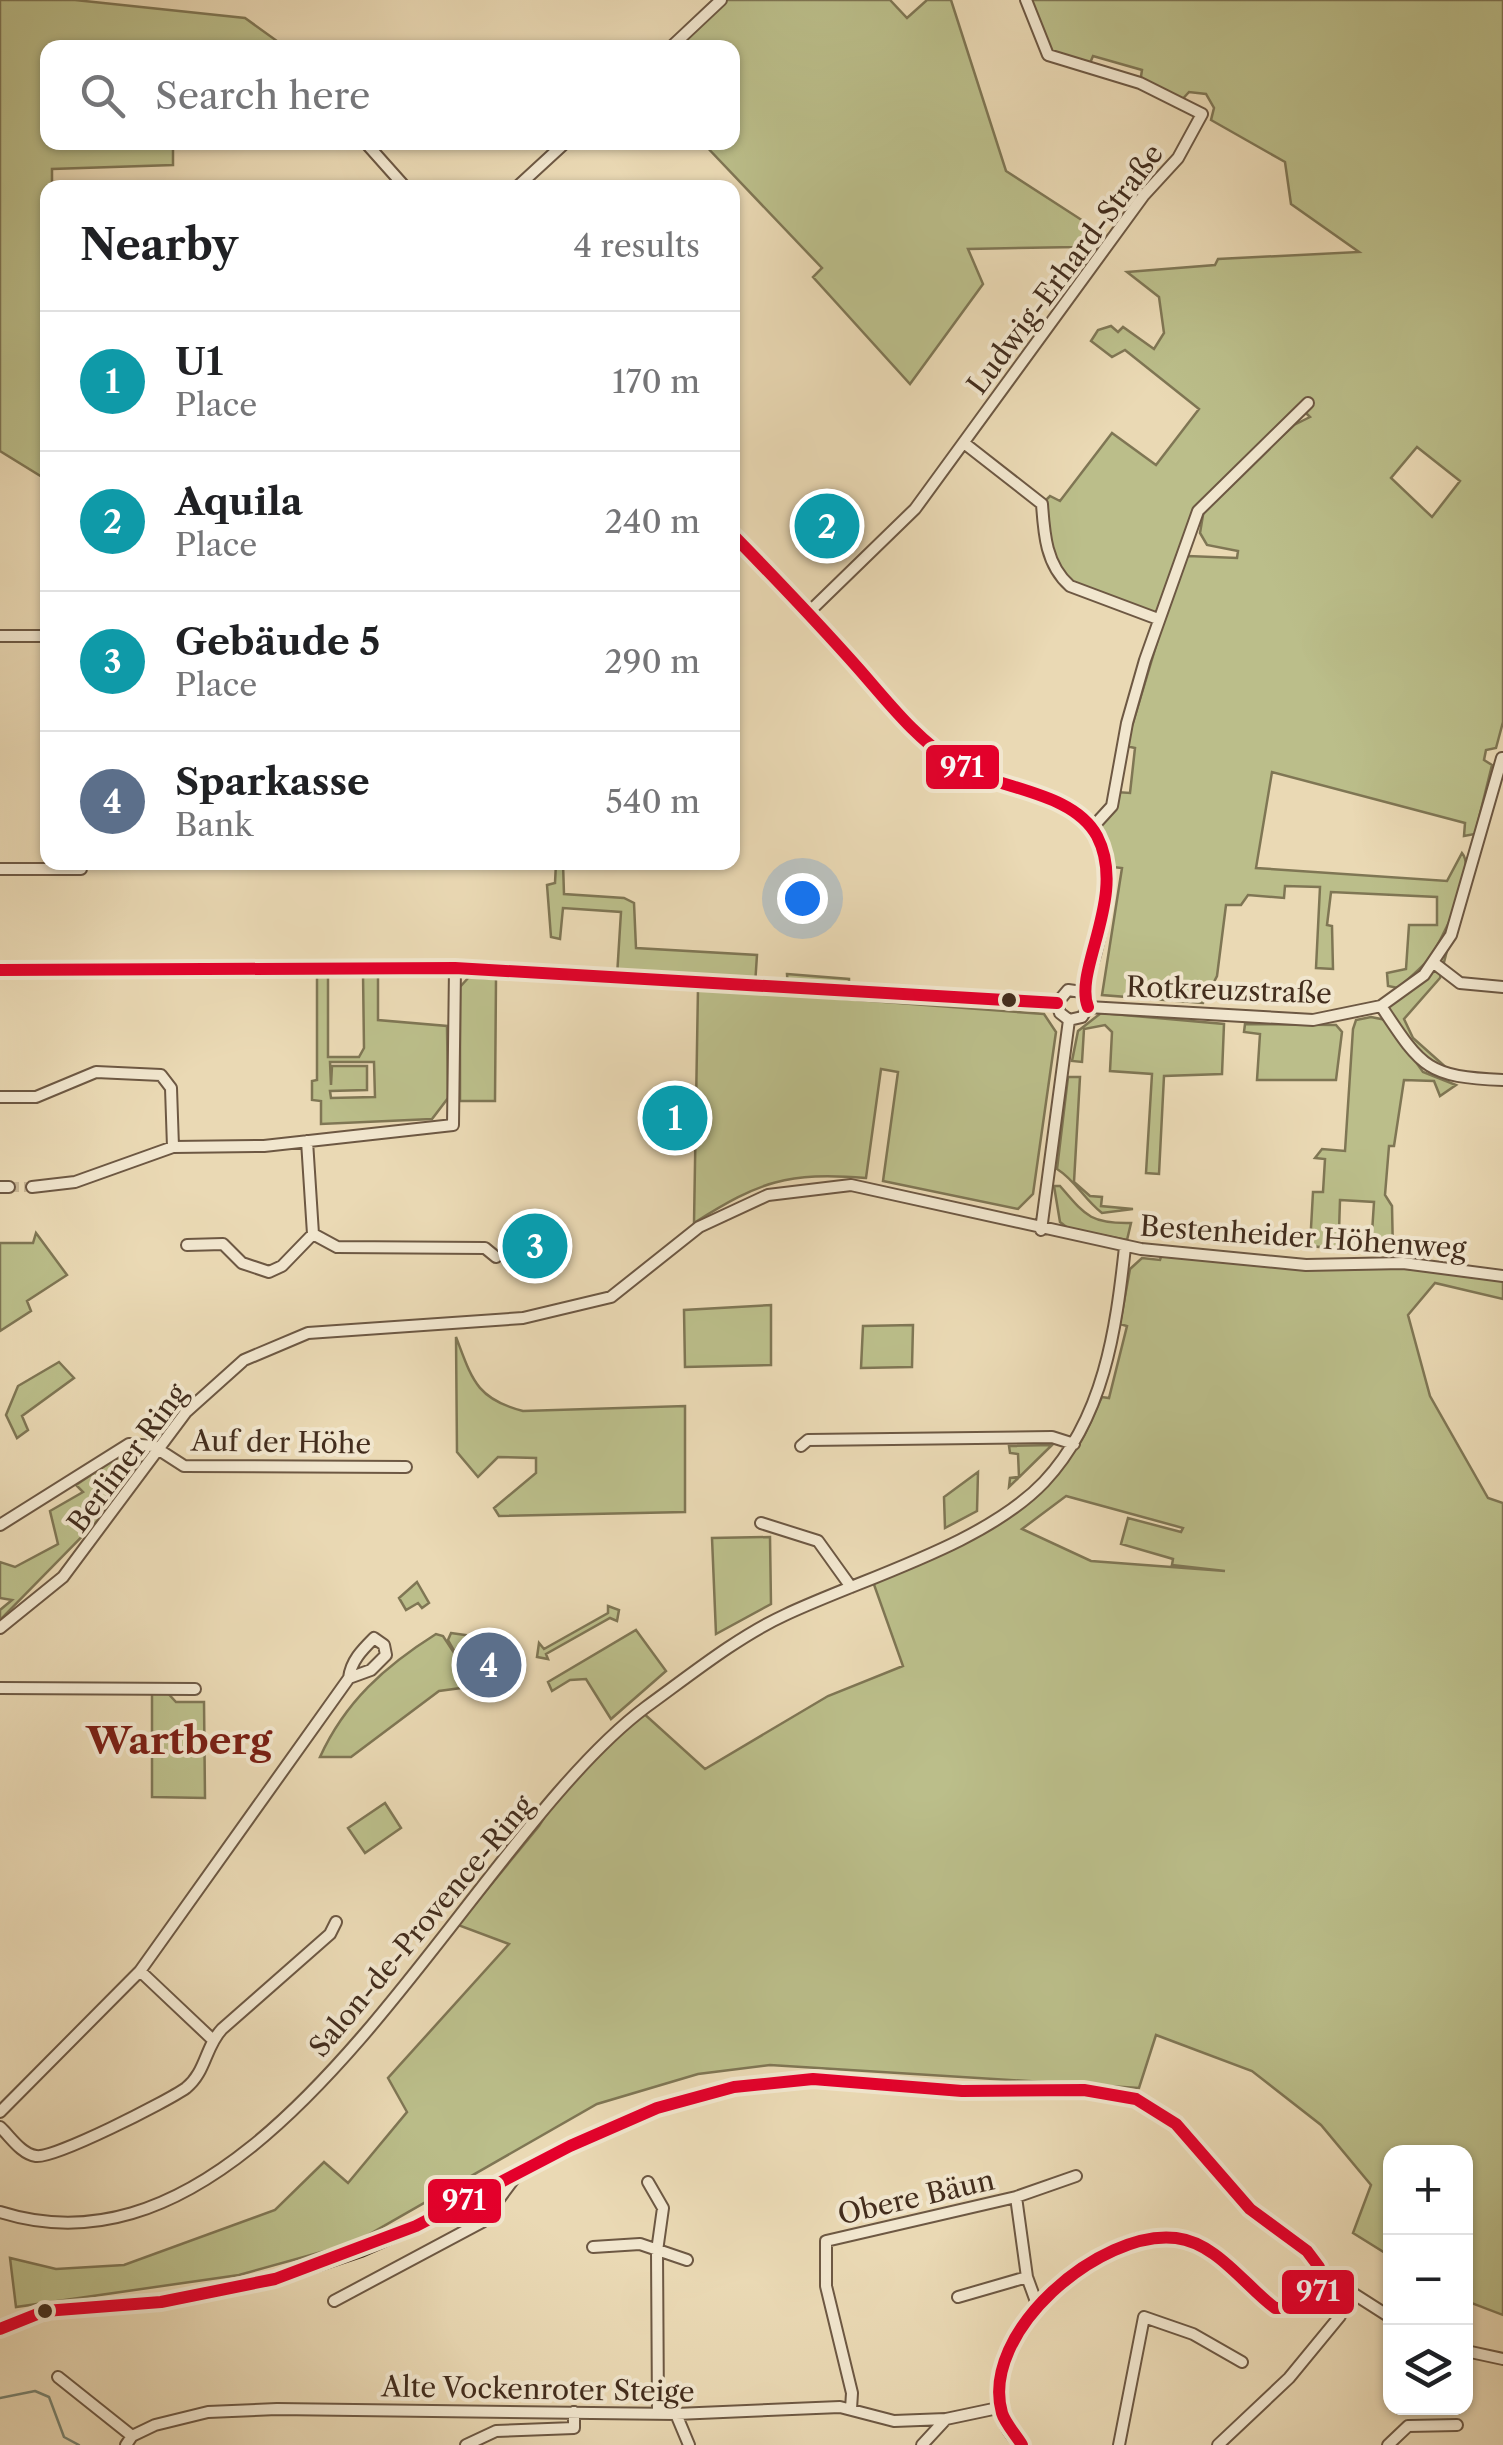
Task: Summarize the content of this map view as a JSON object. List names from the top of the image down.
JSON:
{
  "streets": {
    "street": [
      "Ludwig-Erhard-Straße",
      "Rotkreuzstraße",
      "Bestenheider Höhenweg",
      "Auf der Höhe",
      "Berliner Ring",
      "Salon-de-Provence-Ring",
      "Obere Bäun",
      "Alte Vockenroter Steige"
    ]
  },
  "crossings": [
    ["Bestenheider Höhenweg", "Berliner Ring"],
    ["Bestenheider Höhenweg", "Salon-de-Provence-Ring"],
    ["Auf der Höhe", "Berliner Ring"],
    ["Obere Bäun", "Alte Vockenroter Steige"]
  ],
  "districts": ["Wartberg"],
  "lines": ["transit line 971"],
  "page": {
    "search": "Search here",
    "heading": ["Nearby", "4 results"],
    "list": [
      {
        "mark": "1",
        "name": "U1",
        "note": "Place",
        "value": "170 m"
      },
      {
        "mark": "2",
        "name": "Aquila",
        "note": "Place",
        "value": "240 m"
      },
      {
        "mark": "3",
        "name": "Gebäude 5",
        "note": "Place",
        "value": "290 m"
      },
      {
        "mark": "4",
        "name": "Sparkasse",
        "note": "Bank",
        "value": "540 m"
      }
    ],
    "pins": [
      "2",
      "1",
      "3",
      "4"
    ],
    "map_buttons": ["+", "−"]
  }
}
